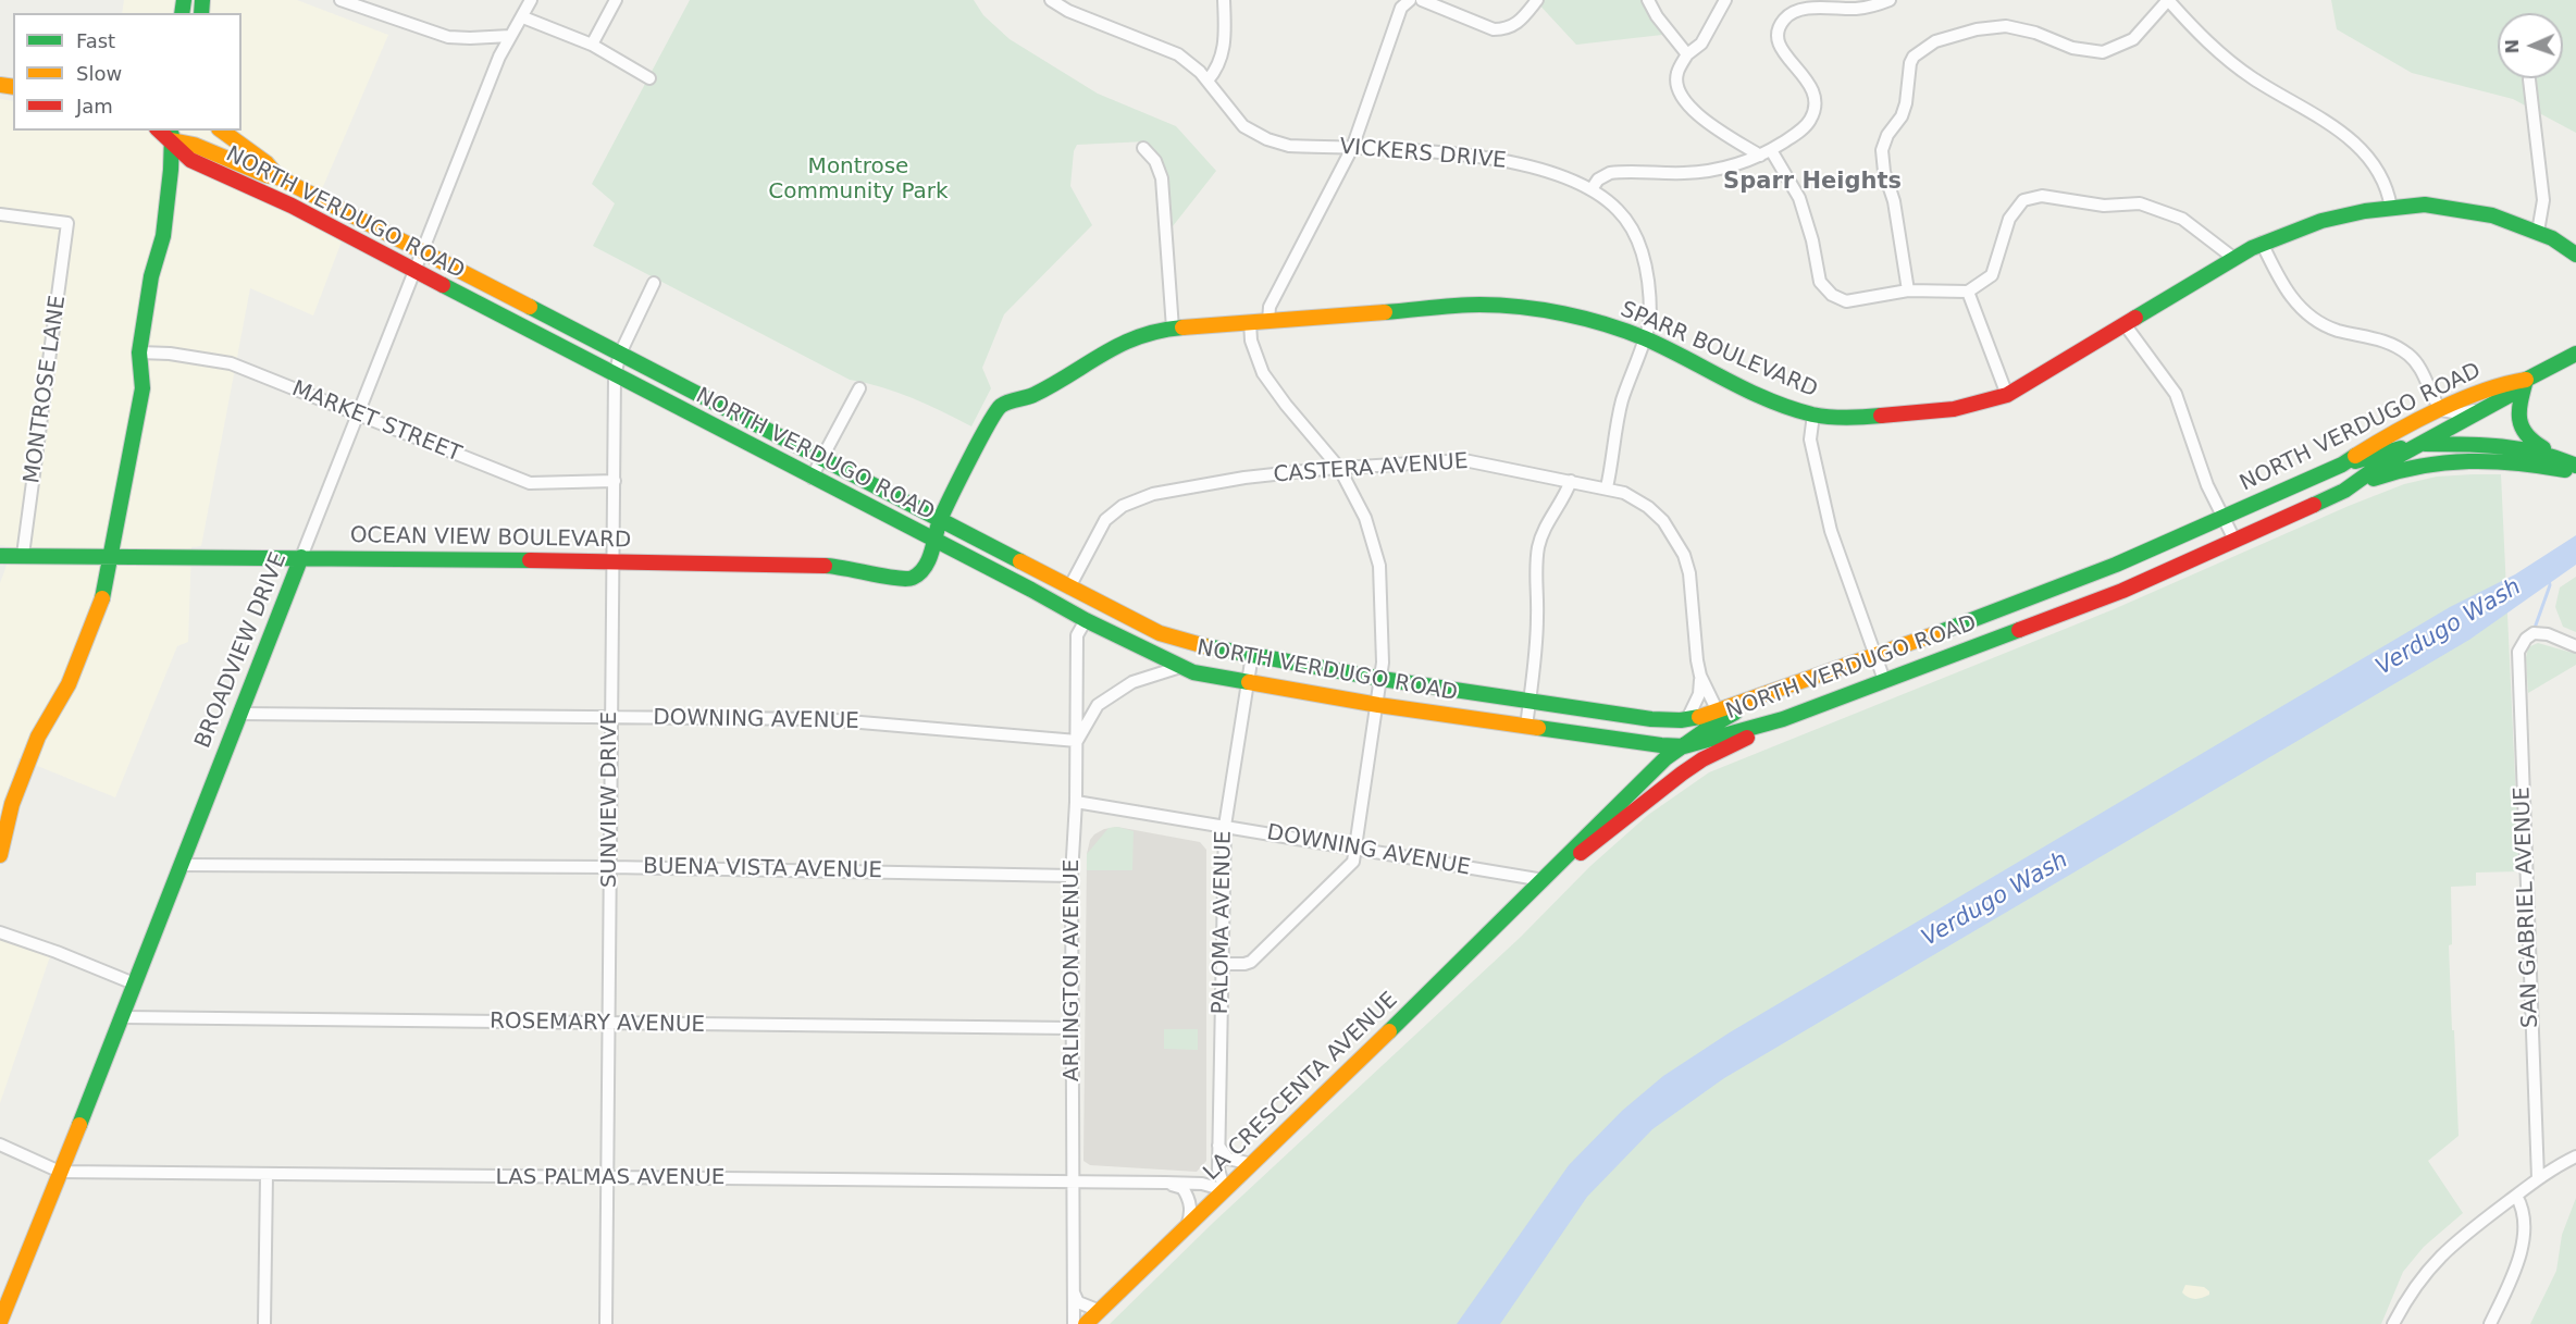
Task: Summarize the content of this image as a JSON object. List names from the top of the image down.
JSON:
{
  "streets": {
    "main road": [
      "NORTH VERDUGO ROAD",
      "SPARR BOULEVARD",
      "OCEAN VIEW BOULEVARD",
      "BROADVIEW DRIVE",
      "LA CRESCENTA AVENUE"
    ],
    "street": [
      "VICKERS DRIVE",
      "MONTROSE LANE",
      "MARKET STREET",
      "CASTERA AVENUE",
      "DOWNING AVENUE",
      "SUNVIEW DRIVE",
      "BUENA VISTA AVENUE",
      "SAN GABRIEL AVENUE",
      "PALOMA AVENUE",
      "ARLINGTON AVENUE",
      "ROSEMARY AVENUE",
      "LAS PALMAS AVENUE"
    ]
  },
  "crossings": [
    ["VICKERS DRIVE", "SPARR BOULEVARD"],
    ["VICKERS DRIVE", "CASTERA AVENUE"],
    ["NORTH VERDUGO ROAD", "CASTERA AVENUE"],
    ["NORTH VERDUGO ROAD", "OCEAN VIEW BOULEVARD"],
    ["NORTH VERDUGO ROAD", "BROADVIEW DRIVE"],
    ["NORTH VERDUGO ROAD", "SUNVIEW DRIVE"],
    ["NORTH VERDUGO ROAD", "PALOMA AVENUE"],
    ["NORTH VERDUGO ROAD", "ARLINGTON AVENUE"],
    ["NORTH VERDUGO ROAD", "LA CRESCENTA AVENUE"],
    ["SPARR BOULEVARD", "OCEAN VIEW BOULEVARD"],
    ["MONTROSE LANE", "OCEAN VIEW BOULEVARD"],
    ["MARKET STREET", "BROADVIEW DRIVE"],
    ["MARKET STREET", "SUNVIEW DRIVE"],
    ["OCEAN VIEW BOULEVARD", "BROADVIEW DRIVE"],
    ["OCEAN VIEW BOULEVARD", "SUNVIEW DRIVE"],
    ["BROADVIEW DRIVE", "DOWNING AVENUE"],
    ["BROADVIEW DRIVE", "BUENA VISTA AVENUE"],
    ["BROADVIEW DRIVE", "ROSEMARY AVENUE"],
    ["BROADVIEW DRIVE", "LAS PALMAS AVENUE"],
    ["DOWNING AVENUE", "SUNVIEW DRIVE"],
    ["DOWNING AVENUE", "PALOMA AVENUE"],
    ["DOWNING AVENUE", "ARLINGTON AVENUE"],
    ["DOWNING AVENUE", "LA CRESCENTA AVENUE"],
    ["SUNVIEW DRIVE", "BUENA VISTA AVENUE"],
    ["SUNVIEW DRIVE", "ROSEMARY AVENUE"],
    ["SUNVIEW DRIVE", "LAS PALMAS AVENUE"],
    ["BUENA VISTA AVENUE", "ARLINGTON AVENUE"],
    ["PALOMA AVENUE", "LA CRESCENTA AVENUE"],
    ["PALOMA AVENUE", "LAS PALMAS AVENUE"],
    ["ARLINGTON AVENUE", "ROSEMARY AVENUE"],
    ["ARLINGTON AVENUE", "LAS PALMAS AVENUE"],
    ["LA CRESCENTA AVENUE", "LAS PALMAS AVENUE"]
  ],
  "districts": ["Sparr Heights"],
  "water": ["Verdugo Wash"],
  "parks": ["Montrose Community Park"],
  "legend": ["Fast", "Slow", "Jam"],
  "north": "left"
}
